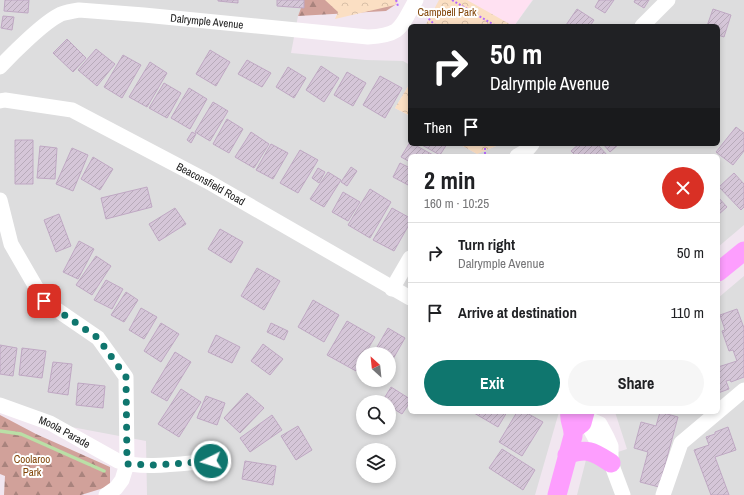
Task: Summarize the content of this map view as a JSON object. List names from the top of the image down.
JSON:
{
  "streets": {
    "street": ["Dalrymple Avenue", "Beaconsfield Road", "Moola Parade"]
  },
  "parks": ["Campbell Park", "Coolaroo Park"],
  "north": "top left",
  "page": {
    "turn": ["50 m", "Dalrymple Avenue"],
    "then": "Then",
    "heading": ["2 min", "160 m · 10:25"],
    "list": [
      {
        "name": "Turn right",
        "note": "Dalrymple Avenue",
        "value": "50 m"
      },
      {
        "name": "Arrive at destination",
        "value": "110 m"
      }
    ],
    "buttons": ["Exit", "Share"]
  }
}
